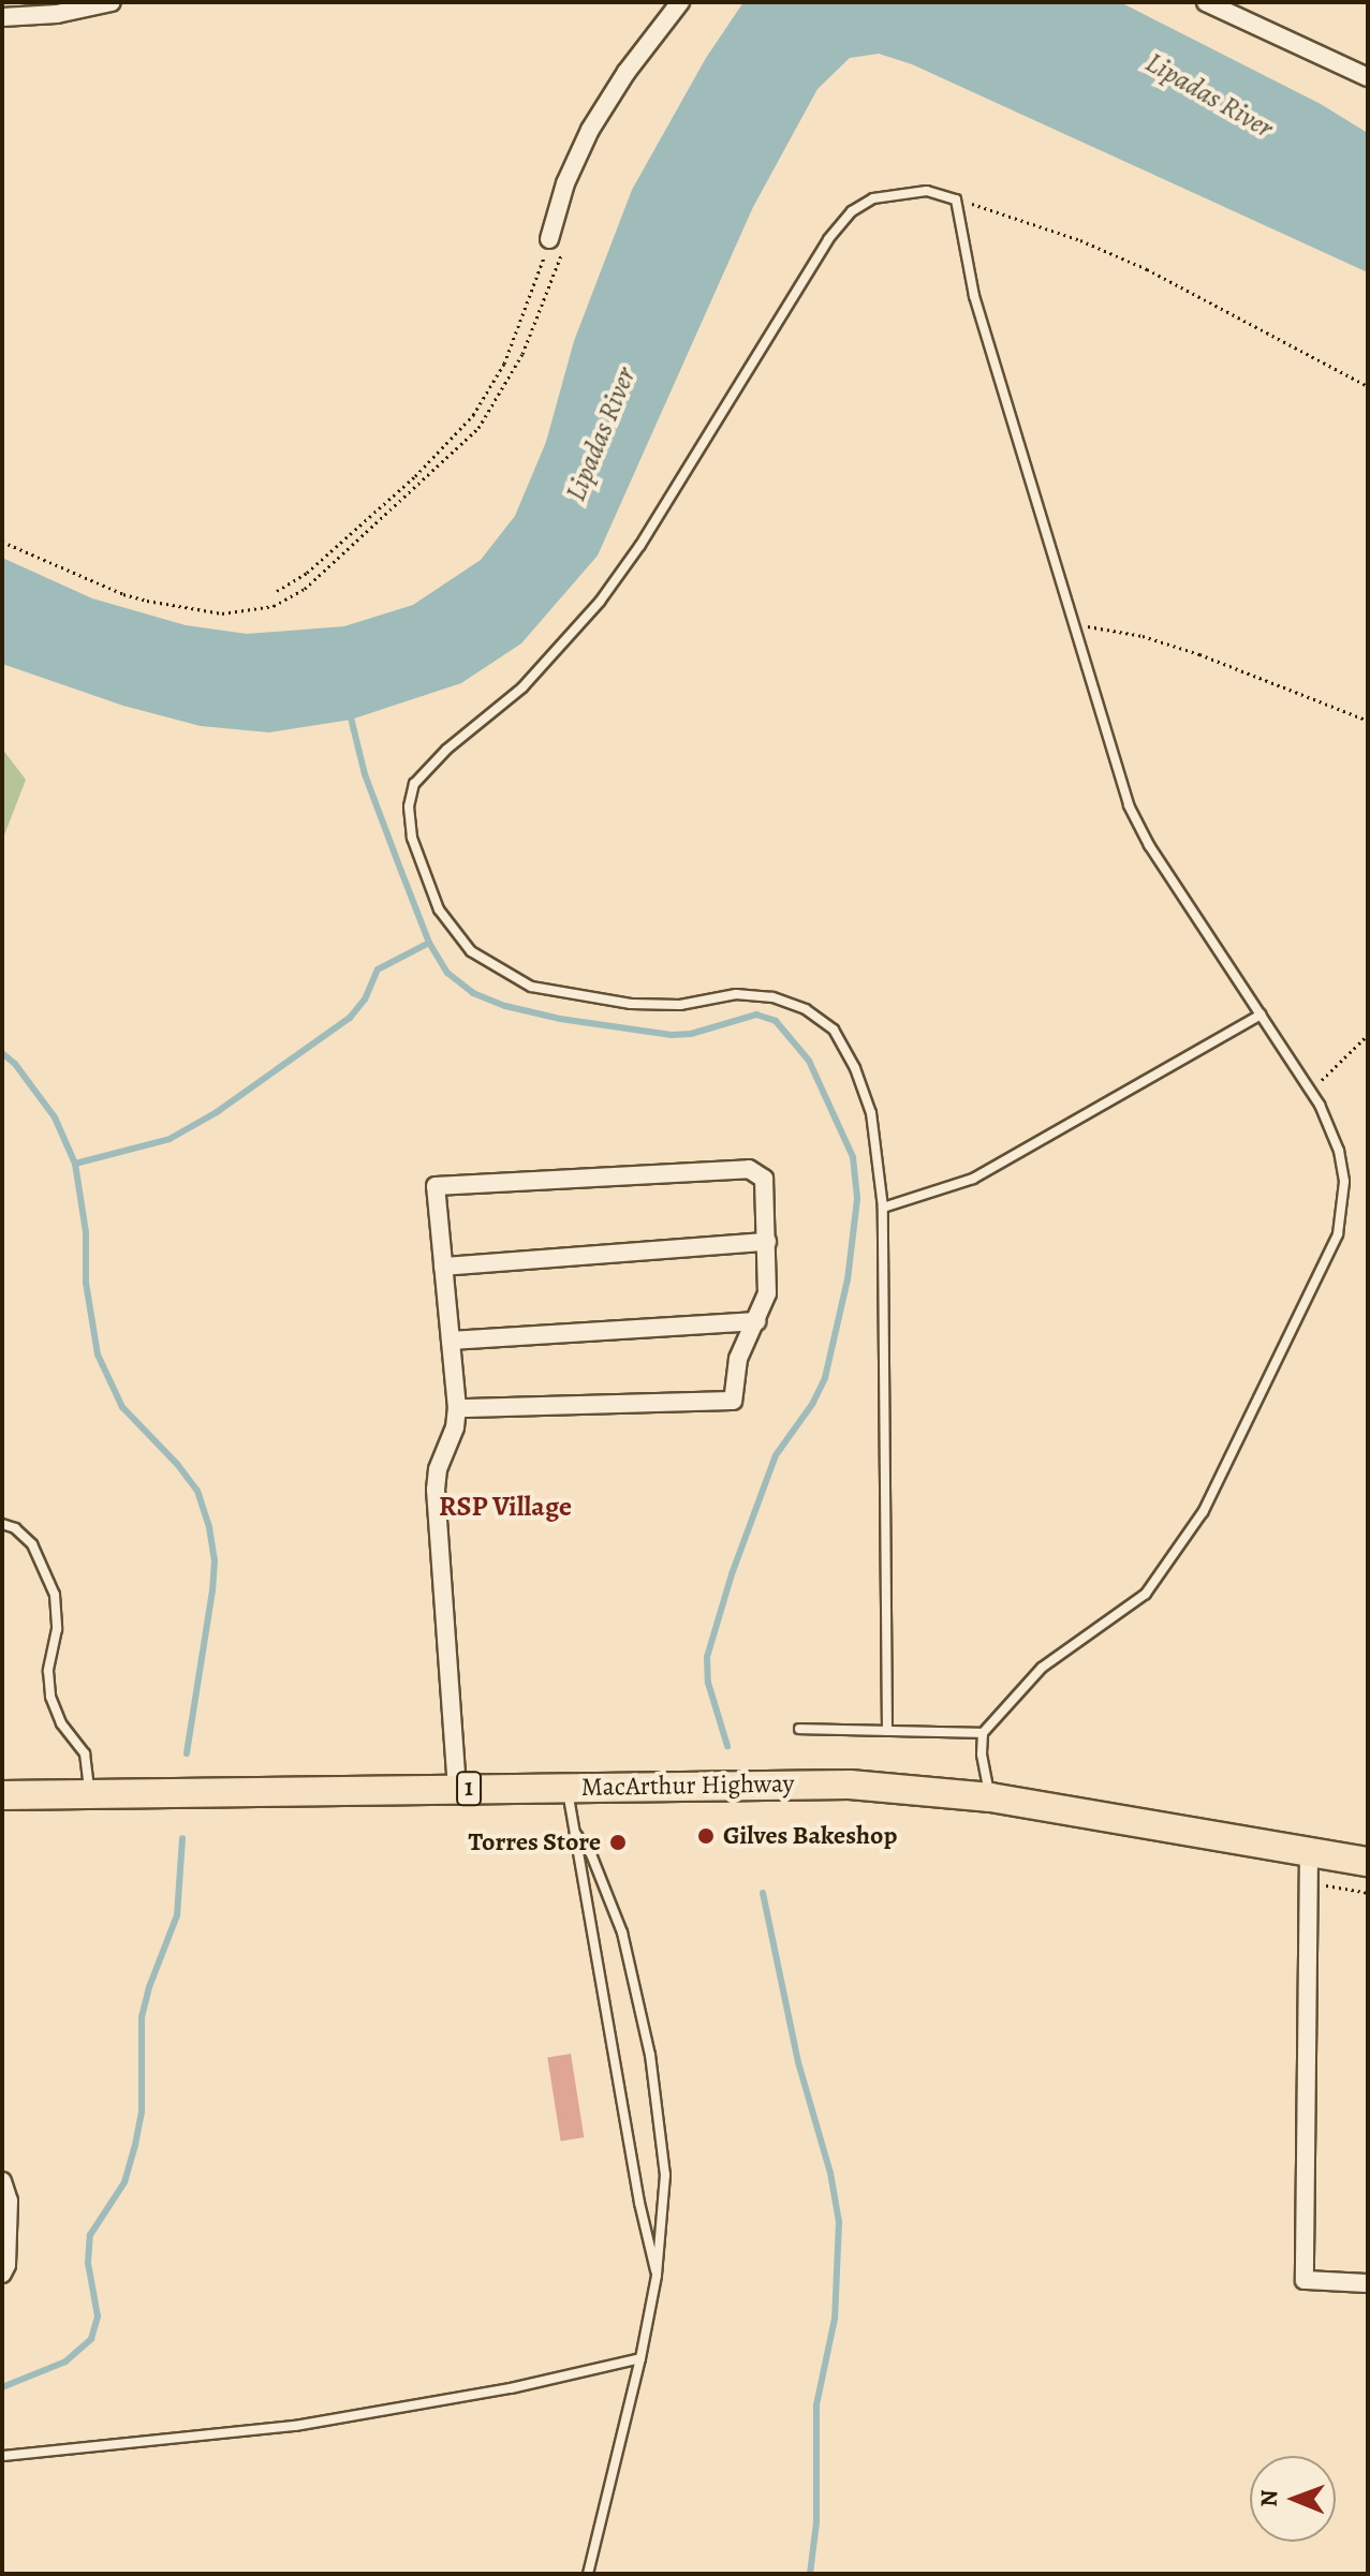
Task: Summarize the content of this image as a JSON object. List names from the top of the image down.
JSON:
{
  "streets": {
    "highway": ["MacArthur Highway", "1"]
  },
  "districts": ["RSP Village"],
  "water": ["Lipadas River"],
  "places": ["Gilves Bakeshop", "Torres Store"],
  "north": "left"
}
